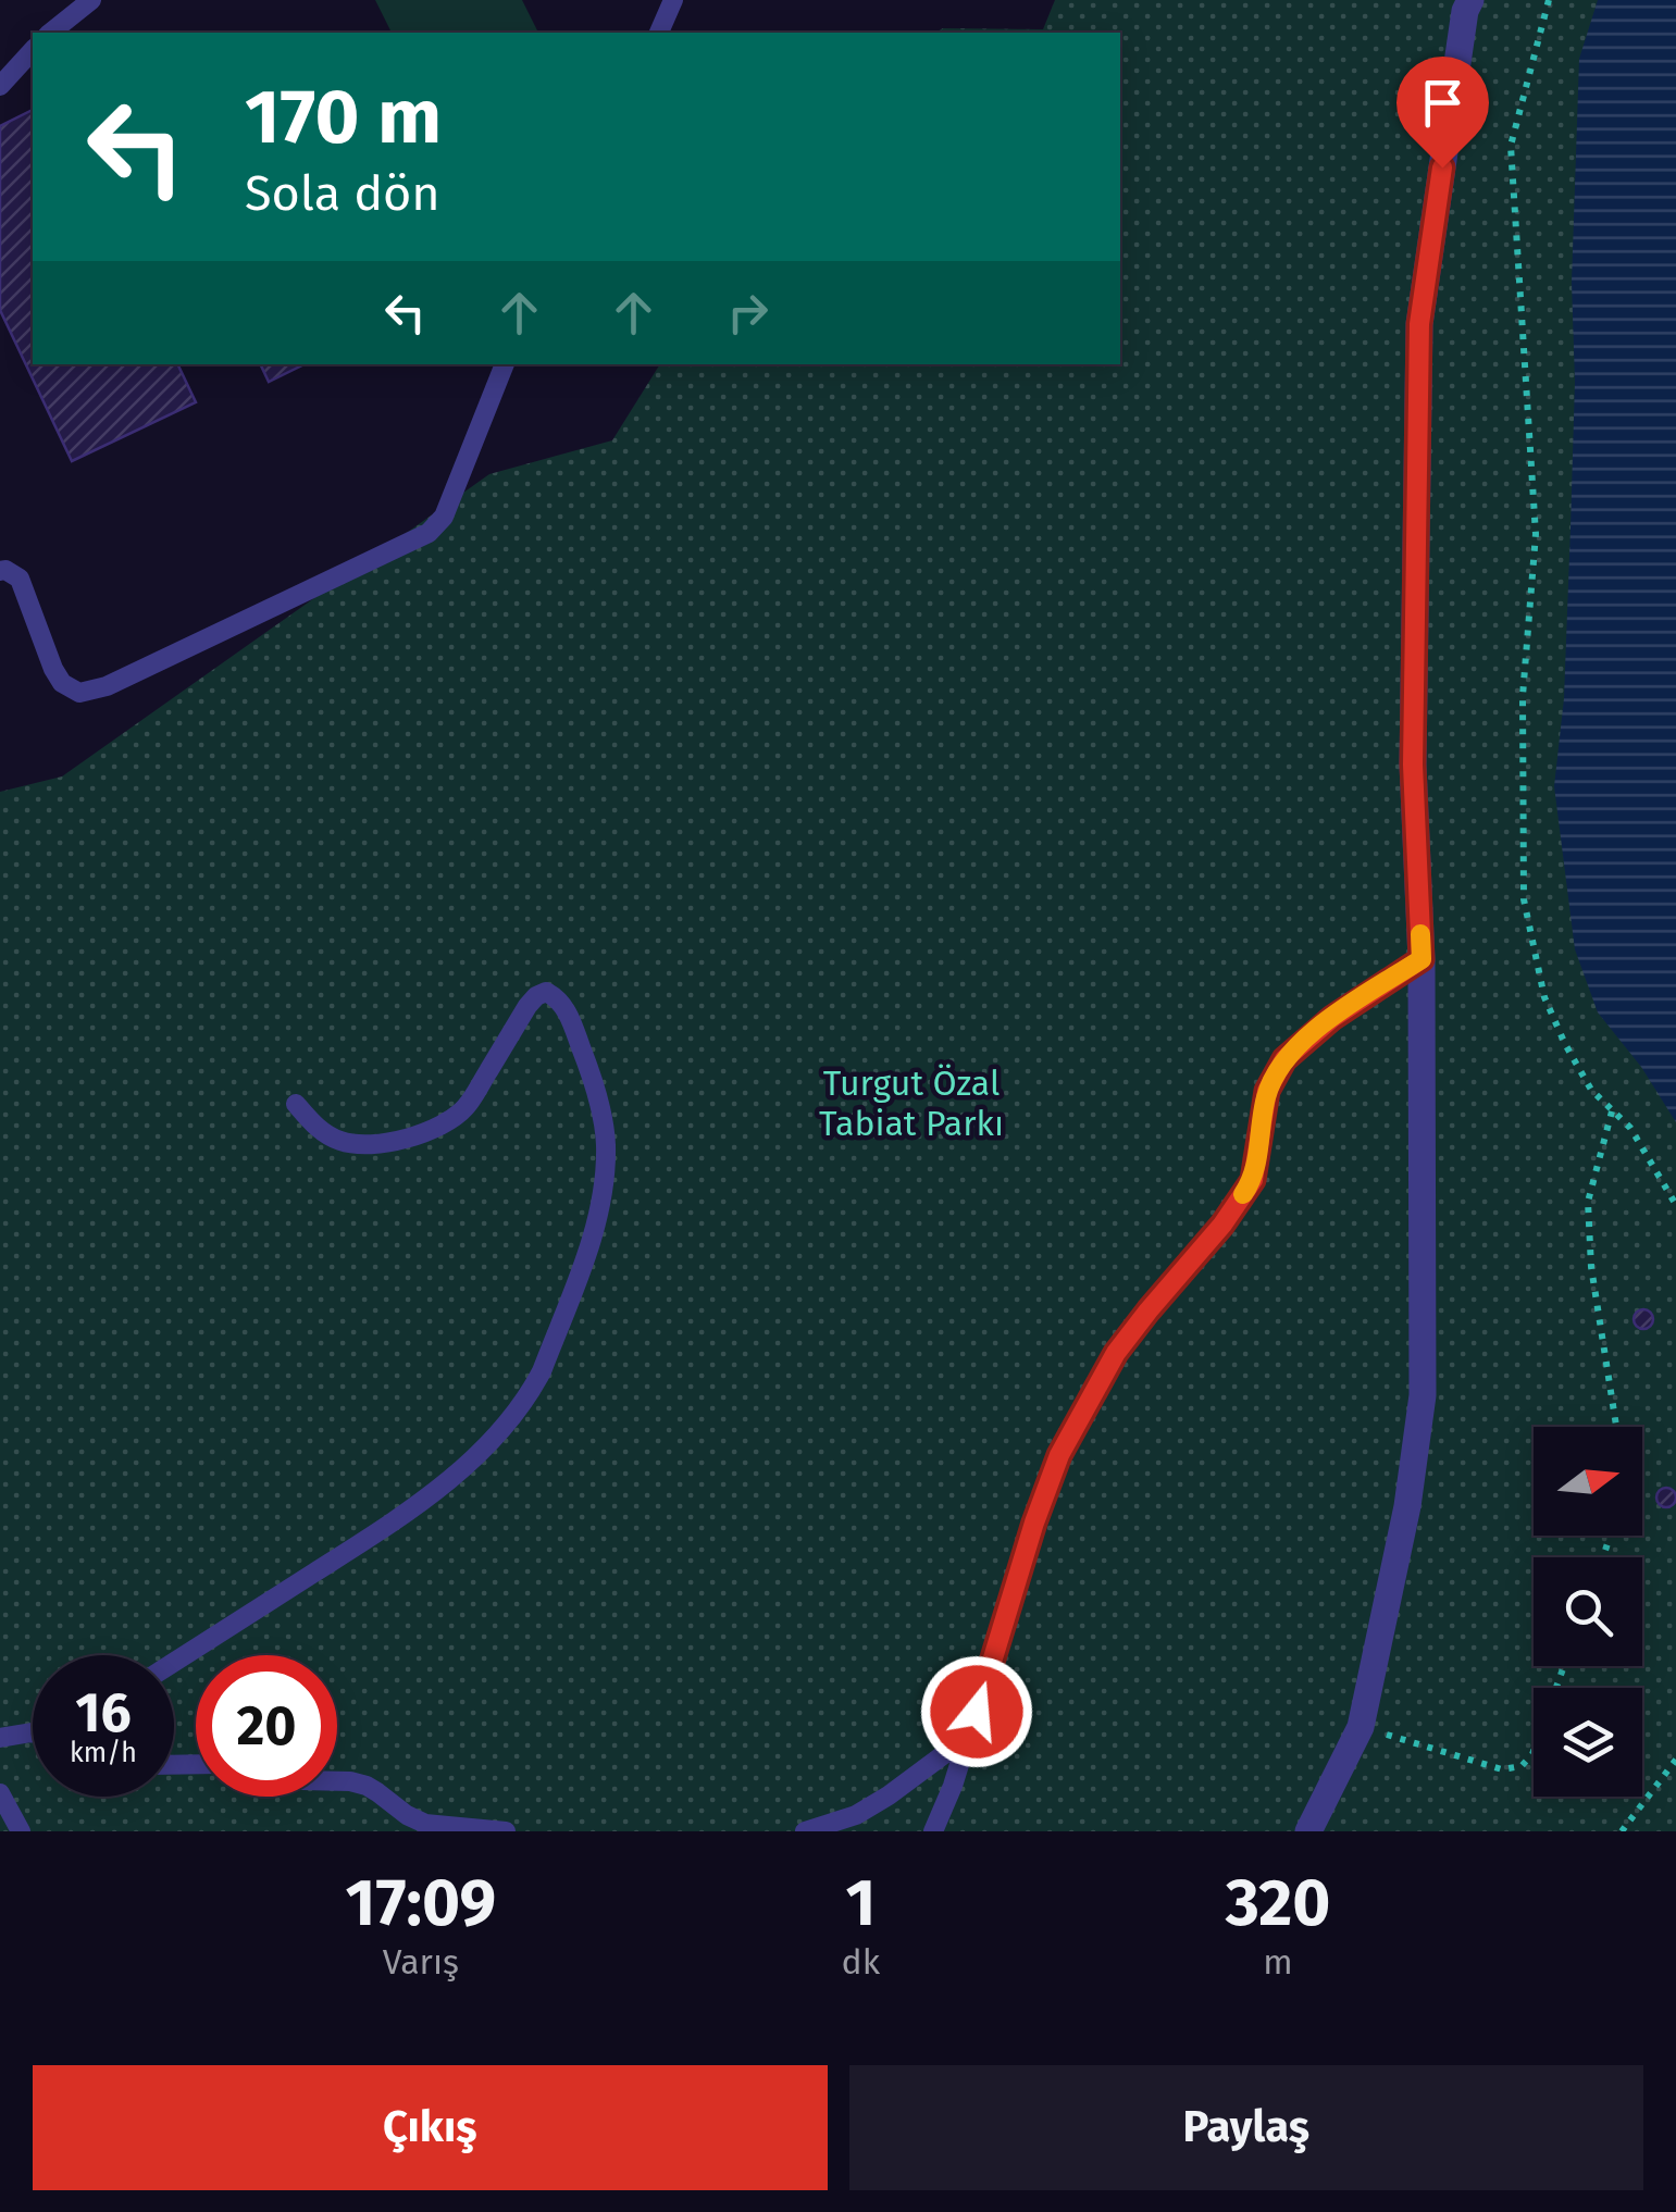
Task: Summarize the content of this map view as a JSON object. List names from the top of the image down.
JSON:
{
  "parks": ["Turgut Özal Tabiat Parkı"],
  "north": "right",
  "page": {
    "turn": ["170 m", "Sola dön"],
    "speed": "16 km/h",
    "limit": "20",
    "eta": [
      "17:09",
      "Varış",
      "1",
      "dk",
      "320",
      "m"
    ],
    "buttons": ["Çıkış", "Paylaş"]
  }
}
